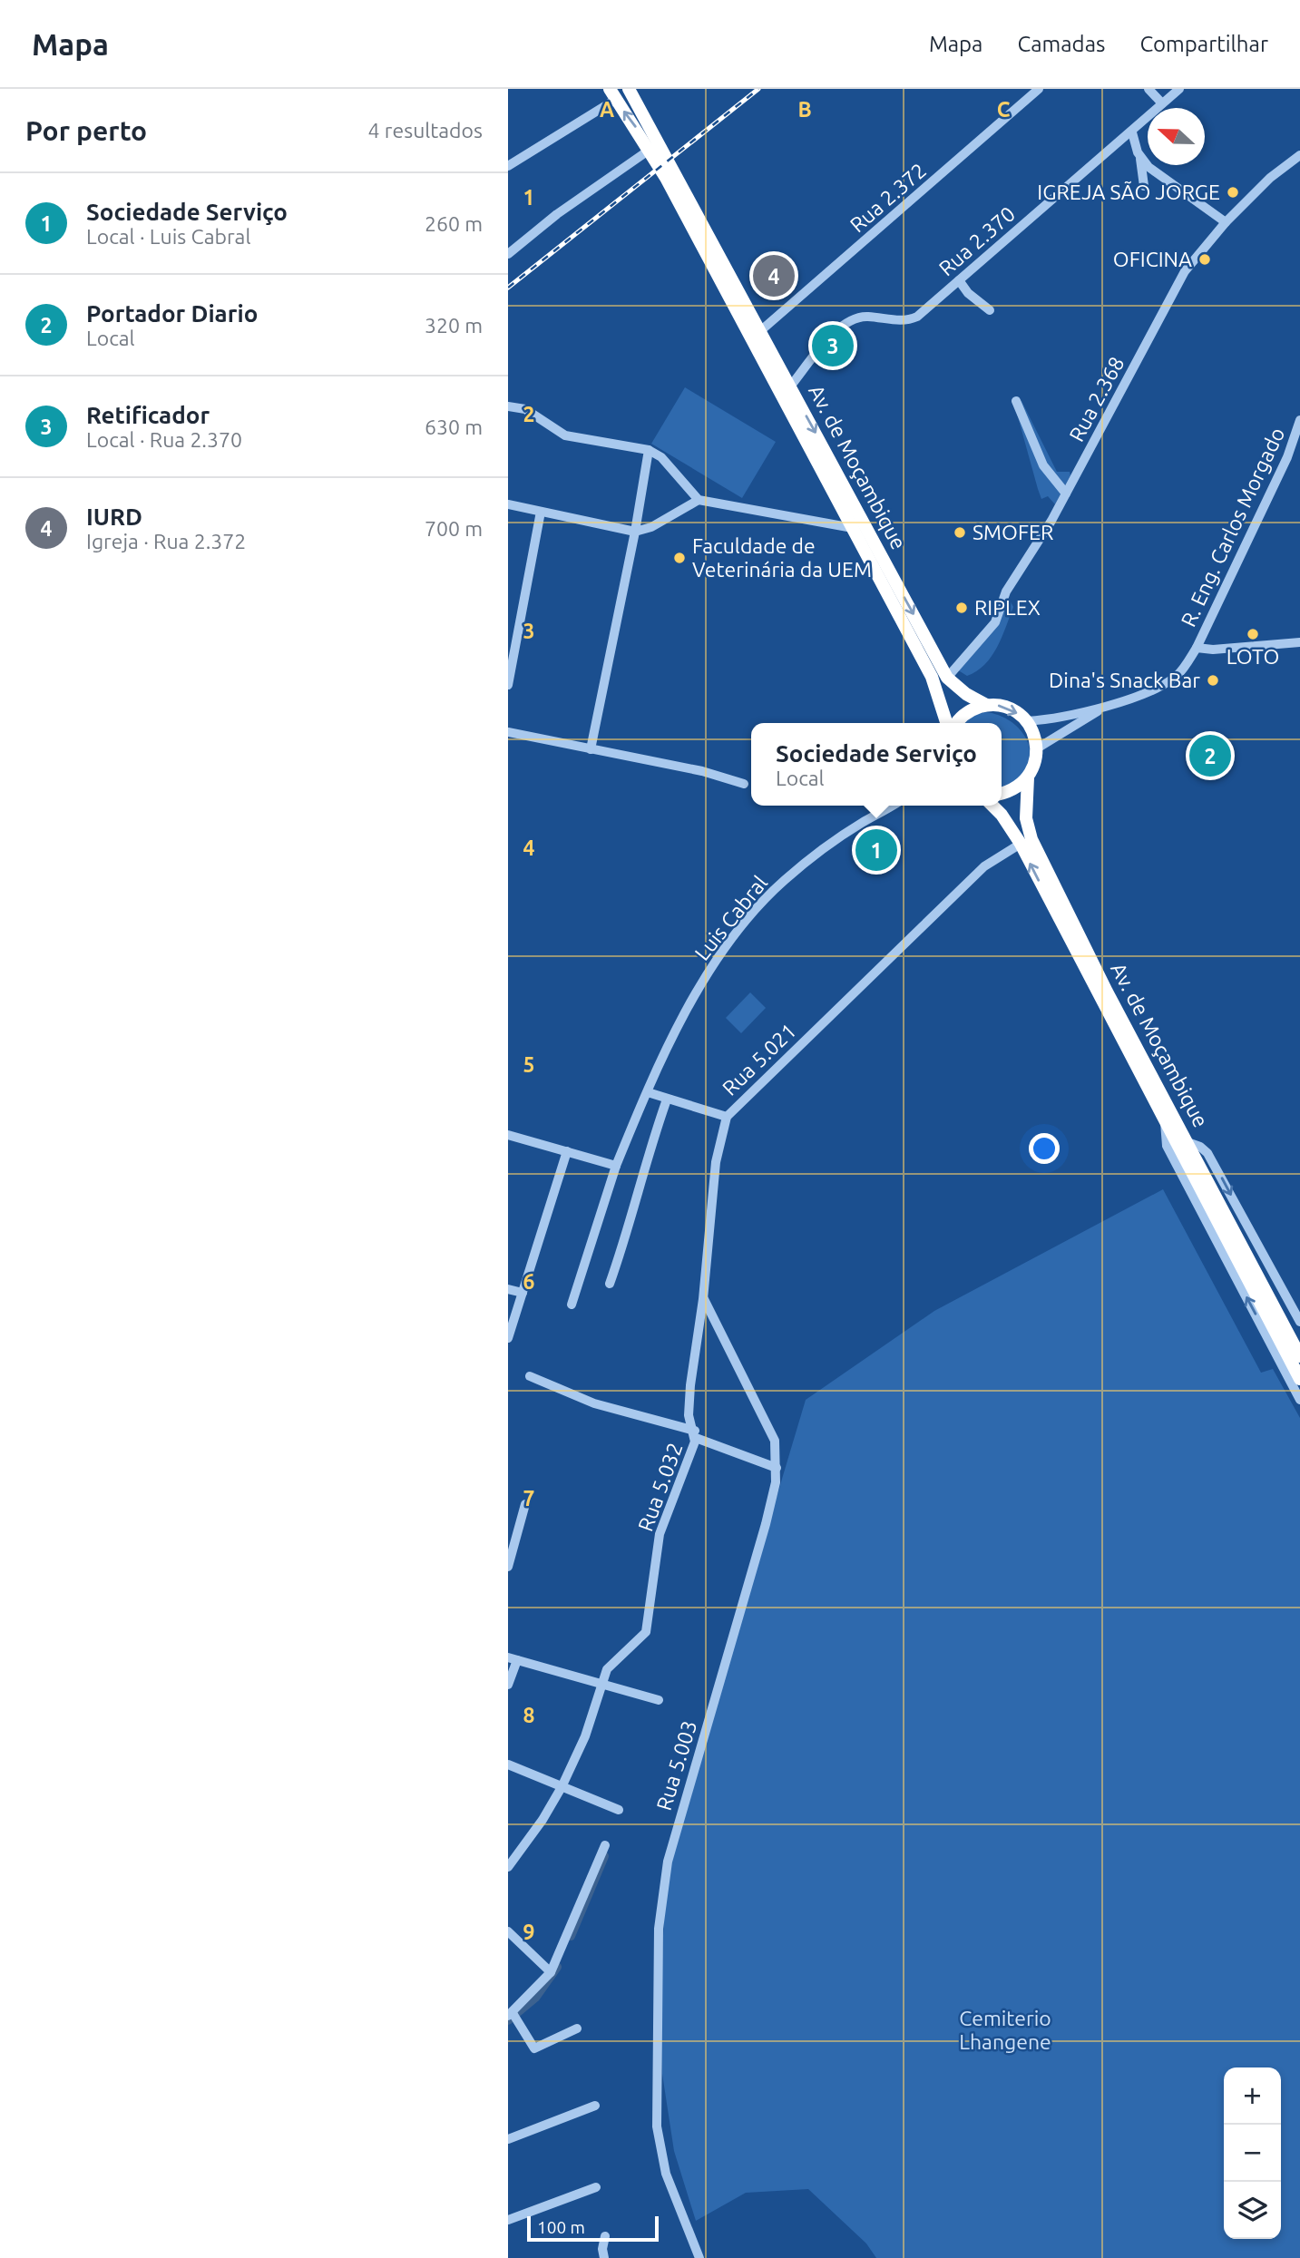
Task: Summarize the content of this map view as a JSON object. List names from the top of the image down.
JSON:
{
  "streets": {
    "highway": ["Av. de Moçambique"],
    "street": [
      "Rua 2.372",
      "Rua 2.370",
      "Rua 2.368",
      "R. Eng. Carlos Morgado",
      "Luis Cabral",
      "Rua 5.021",
      "Rua 5.032",
      "Rua 5.003"
    ]
  },
  "crossings": [
    ["Rua 2.372", "Av. de Moçambique"],
    ["Rua 2.370", "Av. de Moçambique"],
    ["Rua 2.368", "Av. de Moçambique"],
    ["Av. de Moçambique", "Rua 5.021"],
    ["Luis Cabral", "Rua 5.021"],
    ["Rua 5.021", "Rua 5.032"],
    ["Rua 5.032", "Rua 5.003"]
  ],
  "parks": ["Cemiterio Lhangene"],
  "places": [
    "IGREJA SÃO JORGE",
    "OFICINA",
    "SMOFER",
    "Faculdade de Veterinária da UEM",
    "RIPLEX",
    "LOTO",
    "Dina's Snack Bar"
  ],
  "scale_bar": "100 m",
  "north": "left",
  "page": {
    "header": "Mapa",
    "nav": ["Mapa", "Camadas", "Compartilhar"],
    "heading": ["Por perto", "4 resultados"],
    "list": [
      {
        "mark": "1",
        "name": "Sociedade Serviço",
        "note": "Local · Luis Cabral",
        "value": "260 m"
      },
      {
        "mark": "2",
        "name": "Portador Diario",
        "note": "Local",
        "value": "320 m"
      },
      {
        "mark": "3",
        "name": "Retificador",
        "note": "Local · Rua 2.370",
        "value": "630 m"
      },
      {
        "mark": "4",
        "name": "IURD",
        "note": "Igreja · Rua 2.372",
        "value": "700 m"
      }
    ],
    "pins": [
      "4",
      "3",
      "2",
      "1"
    ],
    "popup": ["Sociedade Serviço", "Local"],
    "map_buttons": ["+", "−"],
    "scale": "100 m"
  },
  "grid": {
    "columns": ["A", "B", "C"],
    "rows": [
      "1",
      "2",
      "3",
      "4",
      "5",
      "6",
      "7",
      "8",
      "9"
    ]
  }
}
